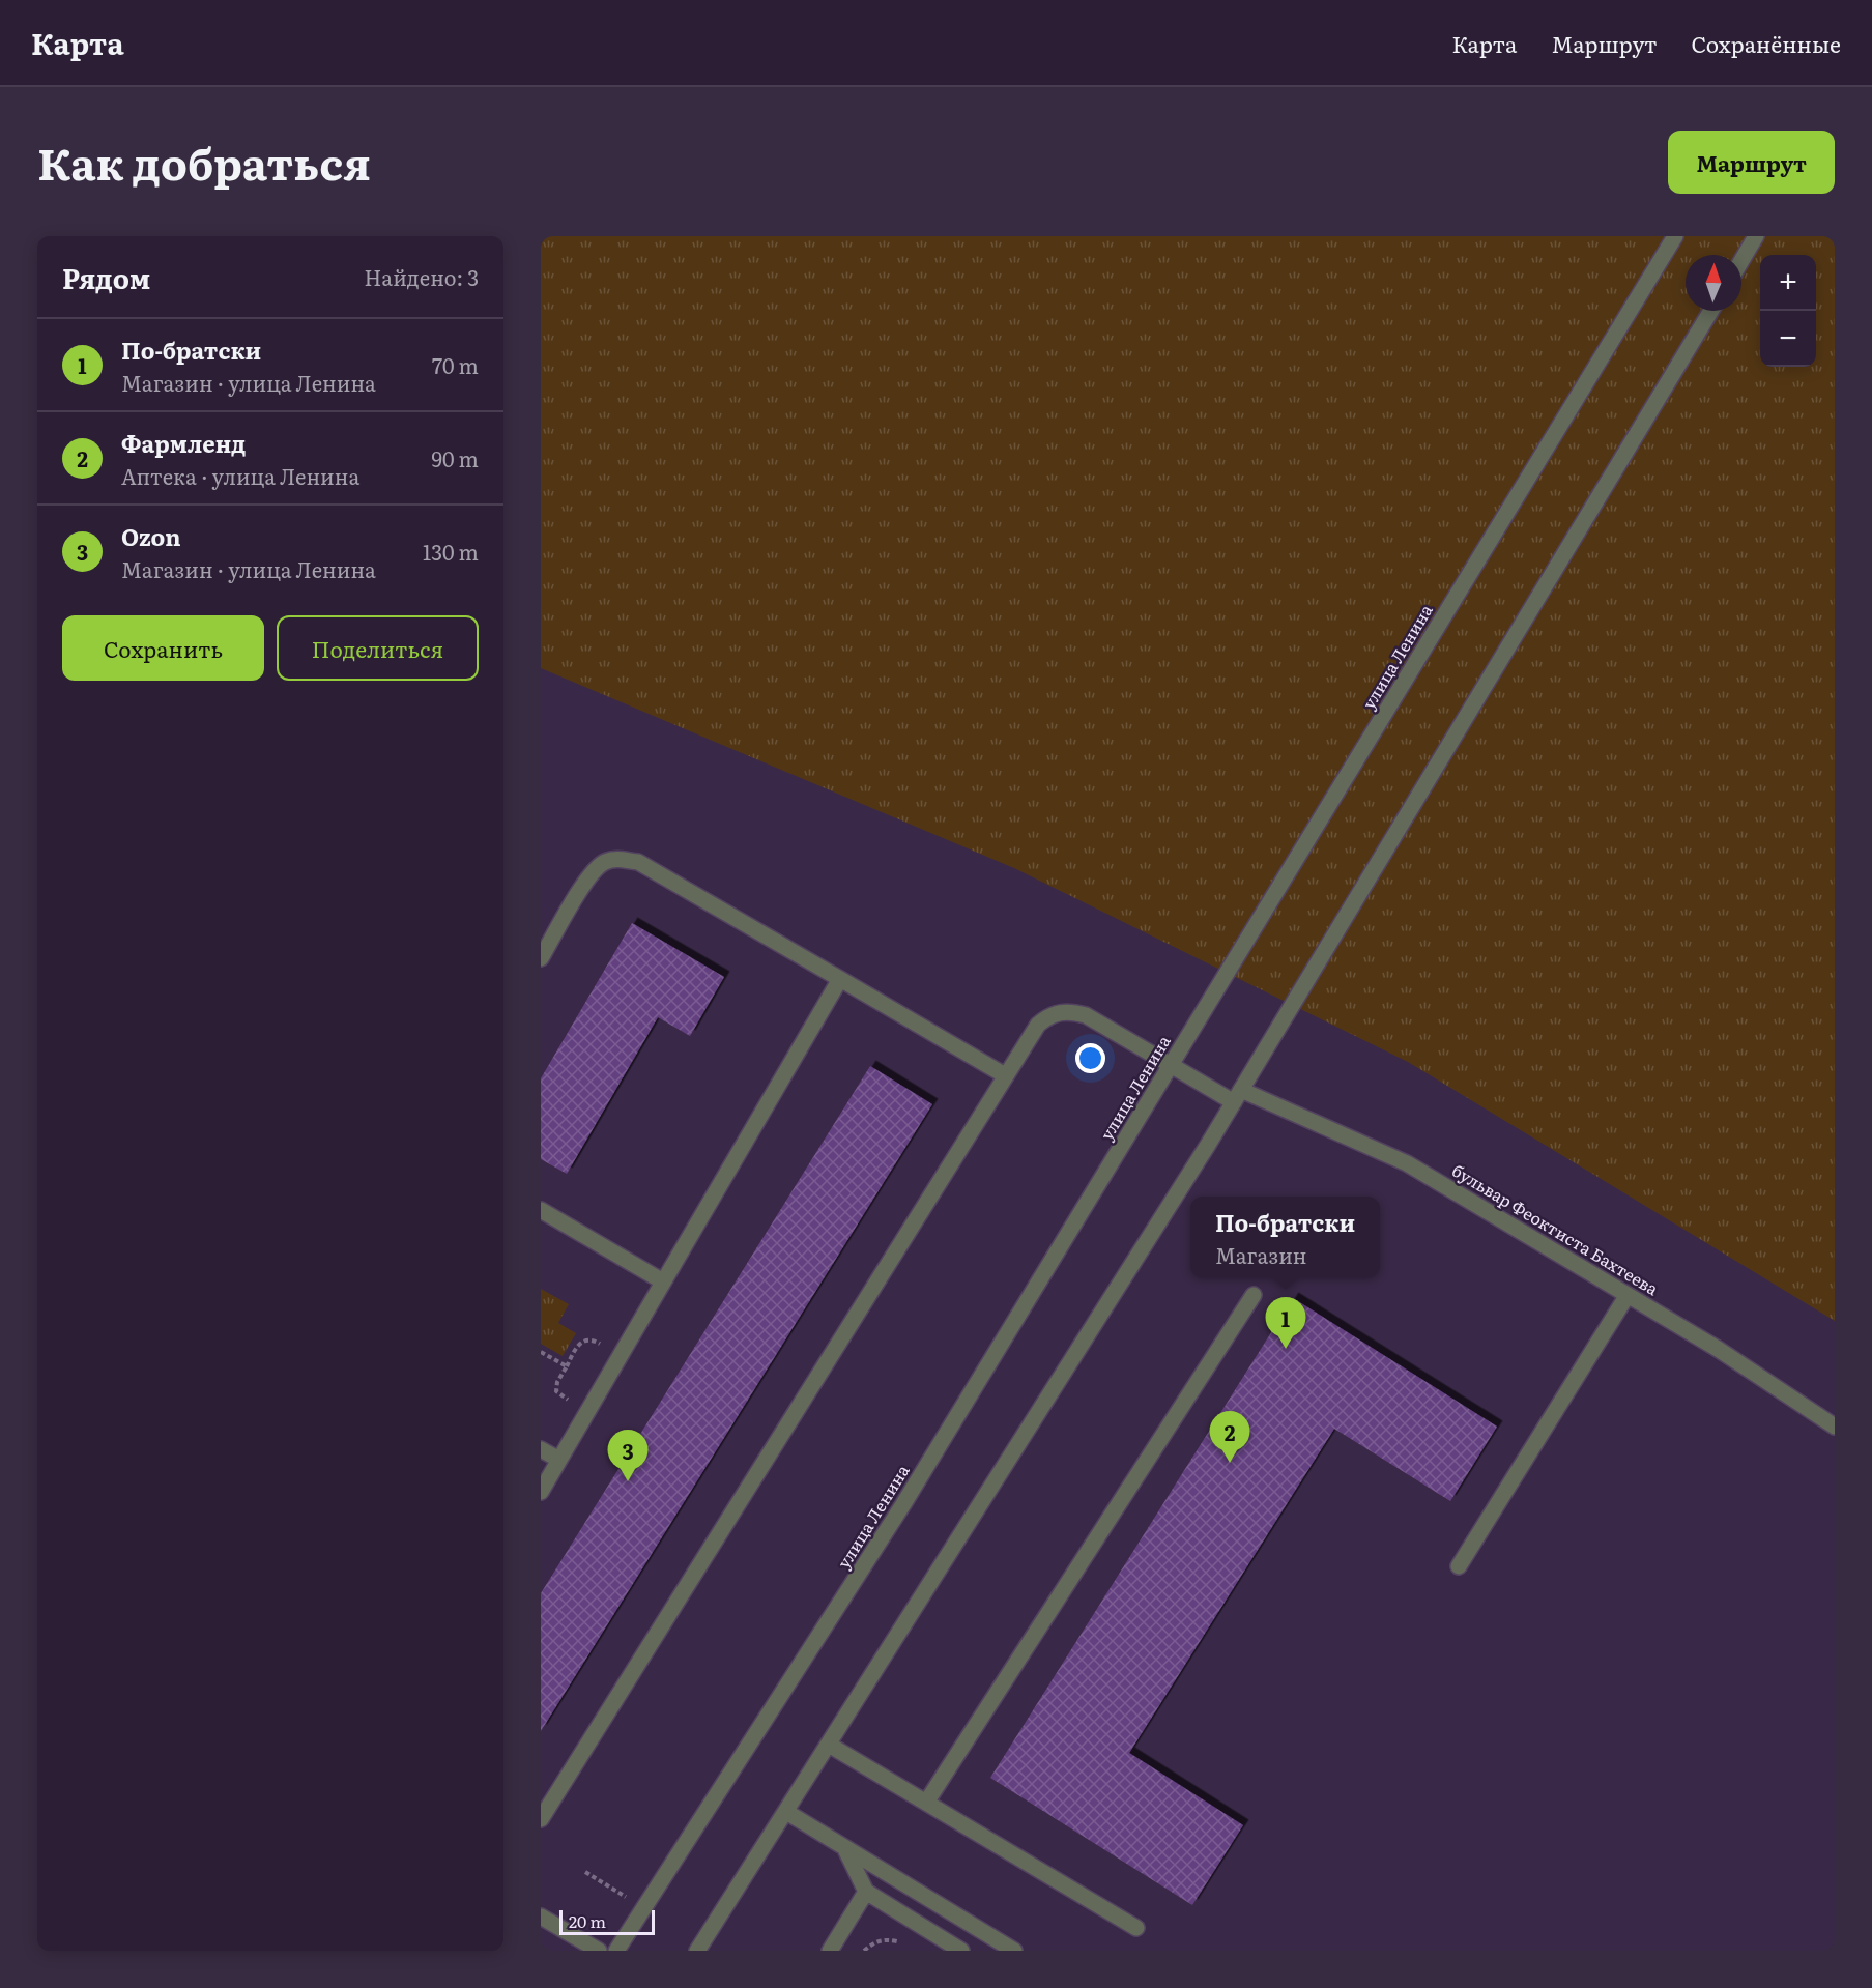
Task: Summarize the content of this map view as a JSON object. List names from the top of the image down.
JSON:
{
  "streets": {
    "street": ["улица Ленина", "бульвар Феоктиста Бахтеева"]
  },
  "crossings": [
    ["улица Ленина", "бульвар Феоктиста Бахтеева"]
  ],
  "scale_bar": "20 m",
  "north": "top",
  "page": {
    "header": "Карта",
    "nav": ["Карта", "Маршрут", "Сохранённые"],
    "title": "Как добраться",
    "buttons": [
      "Маршрут",
      ["Сохранить", "Поделиться"]
    ],
    "heading": ["Рядом", "Найдено: 3"],
    "map_buttons": ["+", "−"],
    "list": [
      {
        "mark": "1",
        "name": "По-братски",
        "note": "Магазин · улица Ленина",
        "value": "70 m"
      },
      {
        "mark": "2",
        "name": "Фармленд",
        "note": "Аптека · улица Ленина",
        "value": "90 m"
      },
      {
        "mark": "3",
        "name": "Ozon",
        "note": "Магазин · улица Ленина",
        "value": "130 m"
      }
    ],
    "popup": ["По-братски", "Магазин"],
    "pins": ["1", "2", "3"],
    "scale": "20 m"
  }
}
